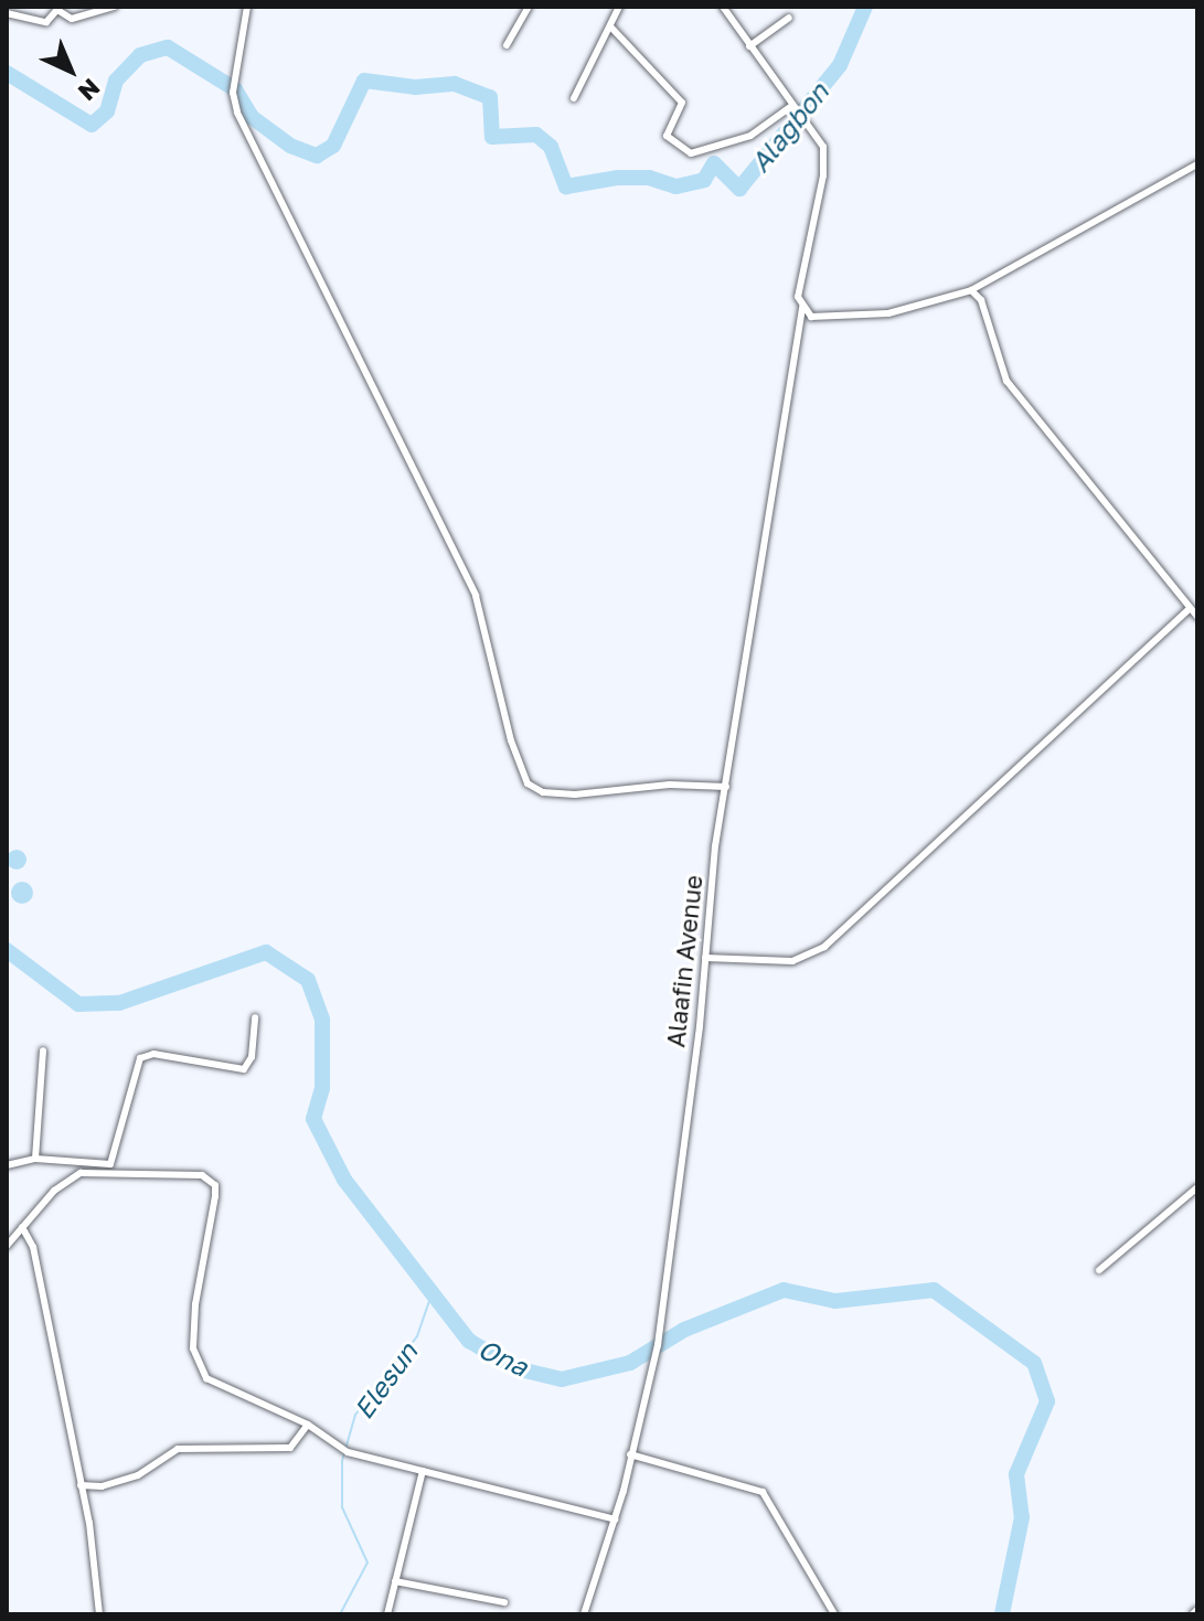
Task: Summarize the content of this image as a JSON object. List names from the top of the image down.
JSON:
{
  "streets": {
    "street": ["Alaafin Avenue"]
  },
  "water": ["Alagbon", "Ona", "Elesun"],
  "north": "bottom right"
}
